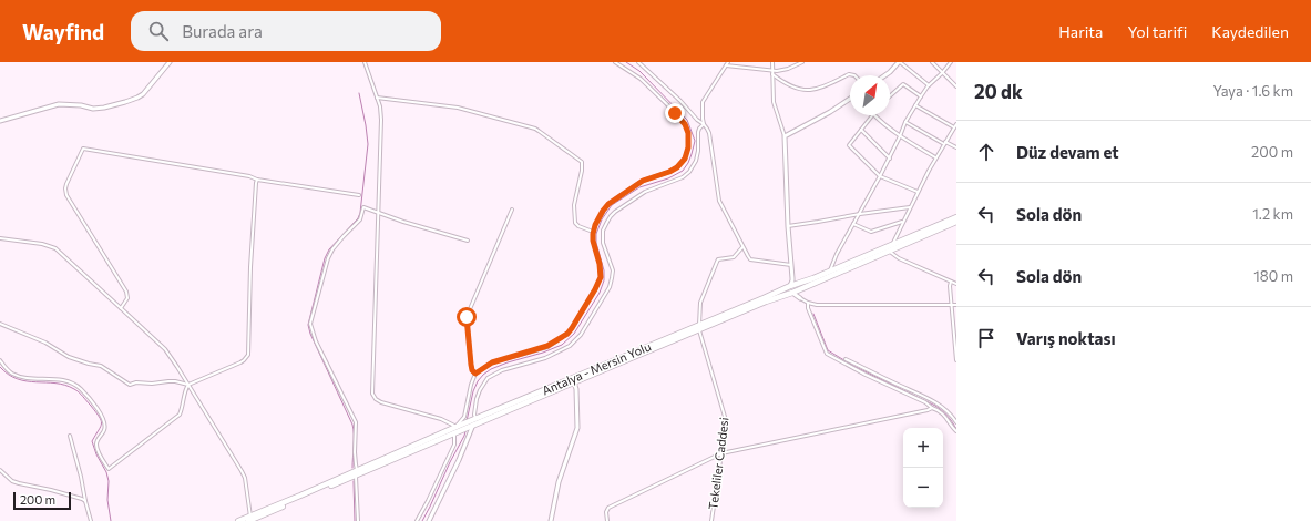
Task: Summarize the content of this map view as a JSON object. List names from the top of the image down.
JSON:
{
  "streets": {
    "highway": ["Antalya - Mersin Yolu"],
    "street": ["Tekeliler Caddesi"]
  },
  "crossings": [
    ["Antalya - Mersin Yolu", "Tekeliler Caddesi"]
  ],
  "scale_bar": "200 m",
  "north": "top right",
  "page": {
    "header": "Wayfind",
    "search": "Burada ara",
    "nav": ["Harita", "Yol tarifi", "Kaydedilen"],
    "heading": ["20 dk", "Yaya · 1.6 km"],
    "list": [
      ["Düz devam et", "200 m"],
      ["Sola dön", "1.2 km"],
      ["Sola dön", "180 m"],
      "Varış noktası"
    ],
    "map_buttons": ["+", "−"],
    "scale": "200 m"
  }
}
